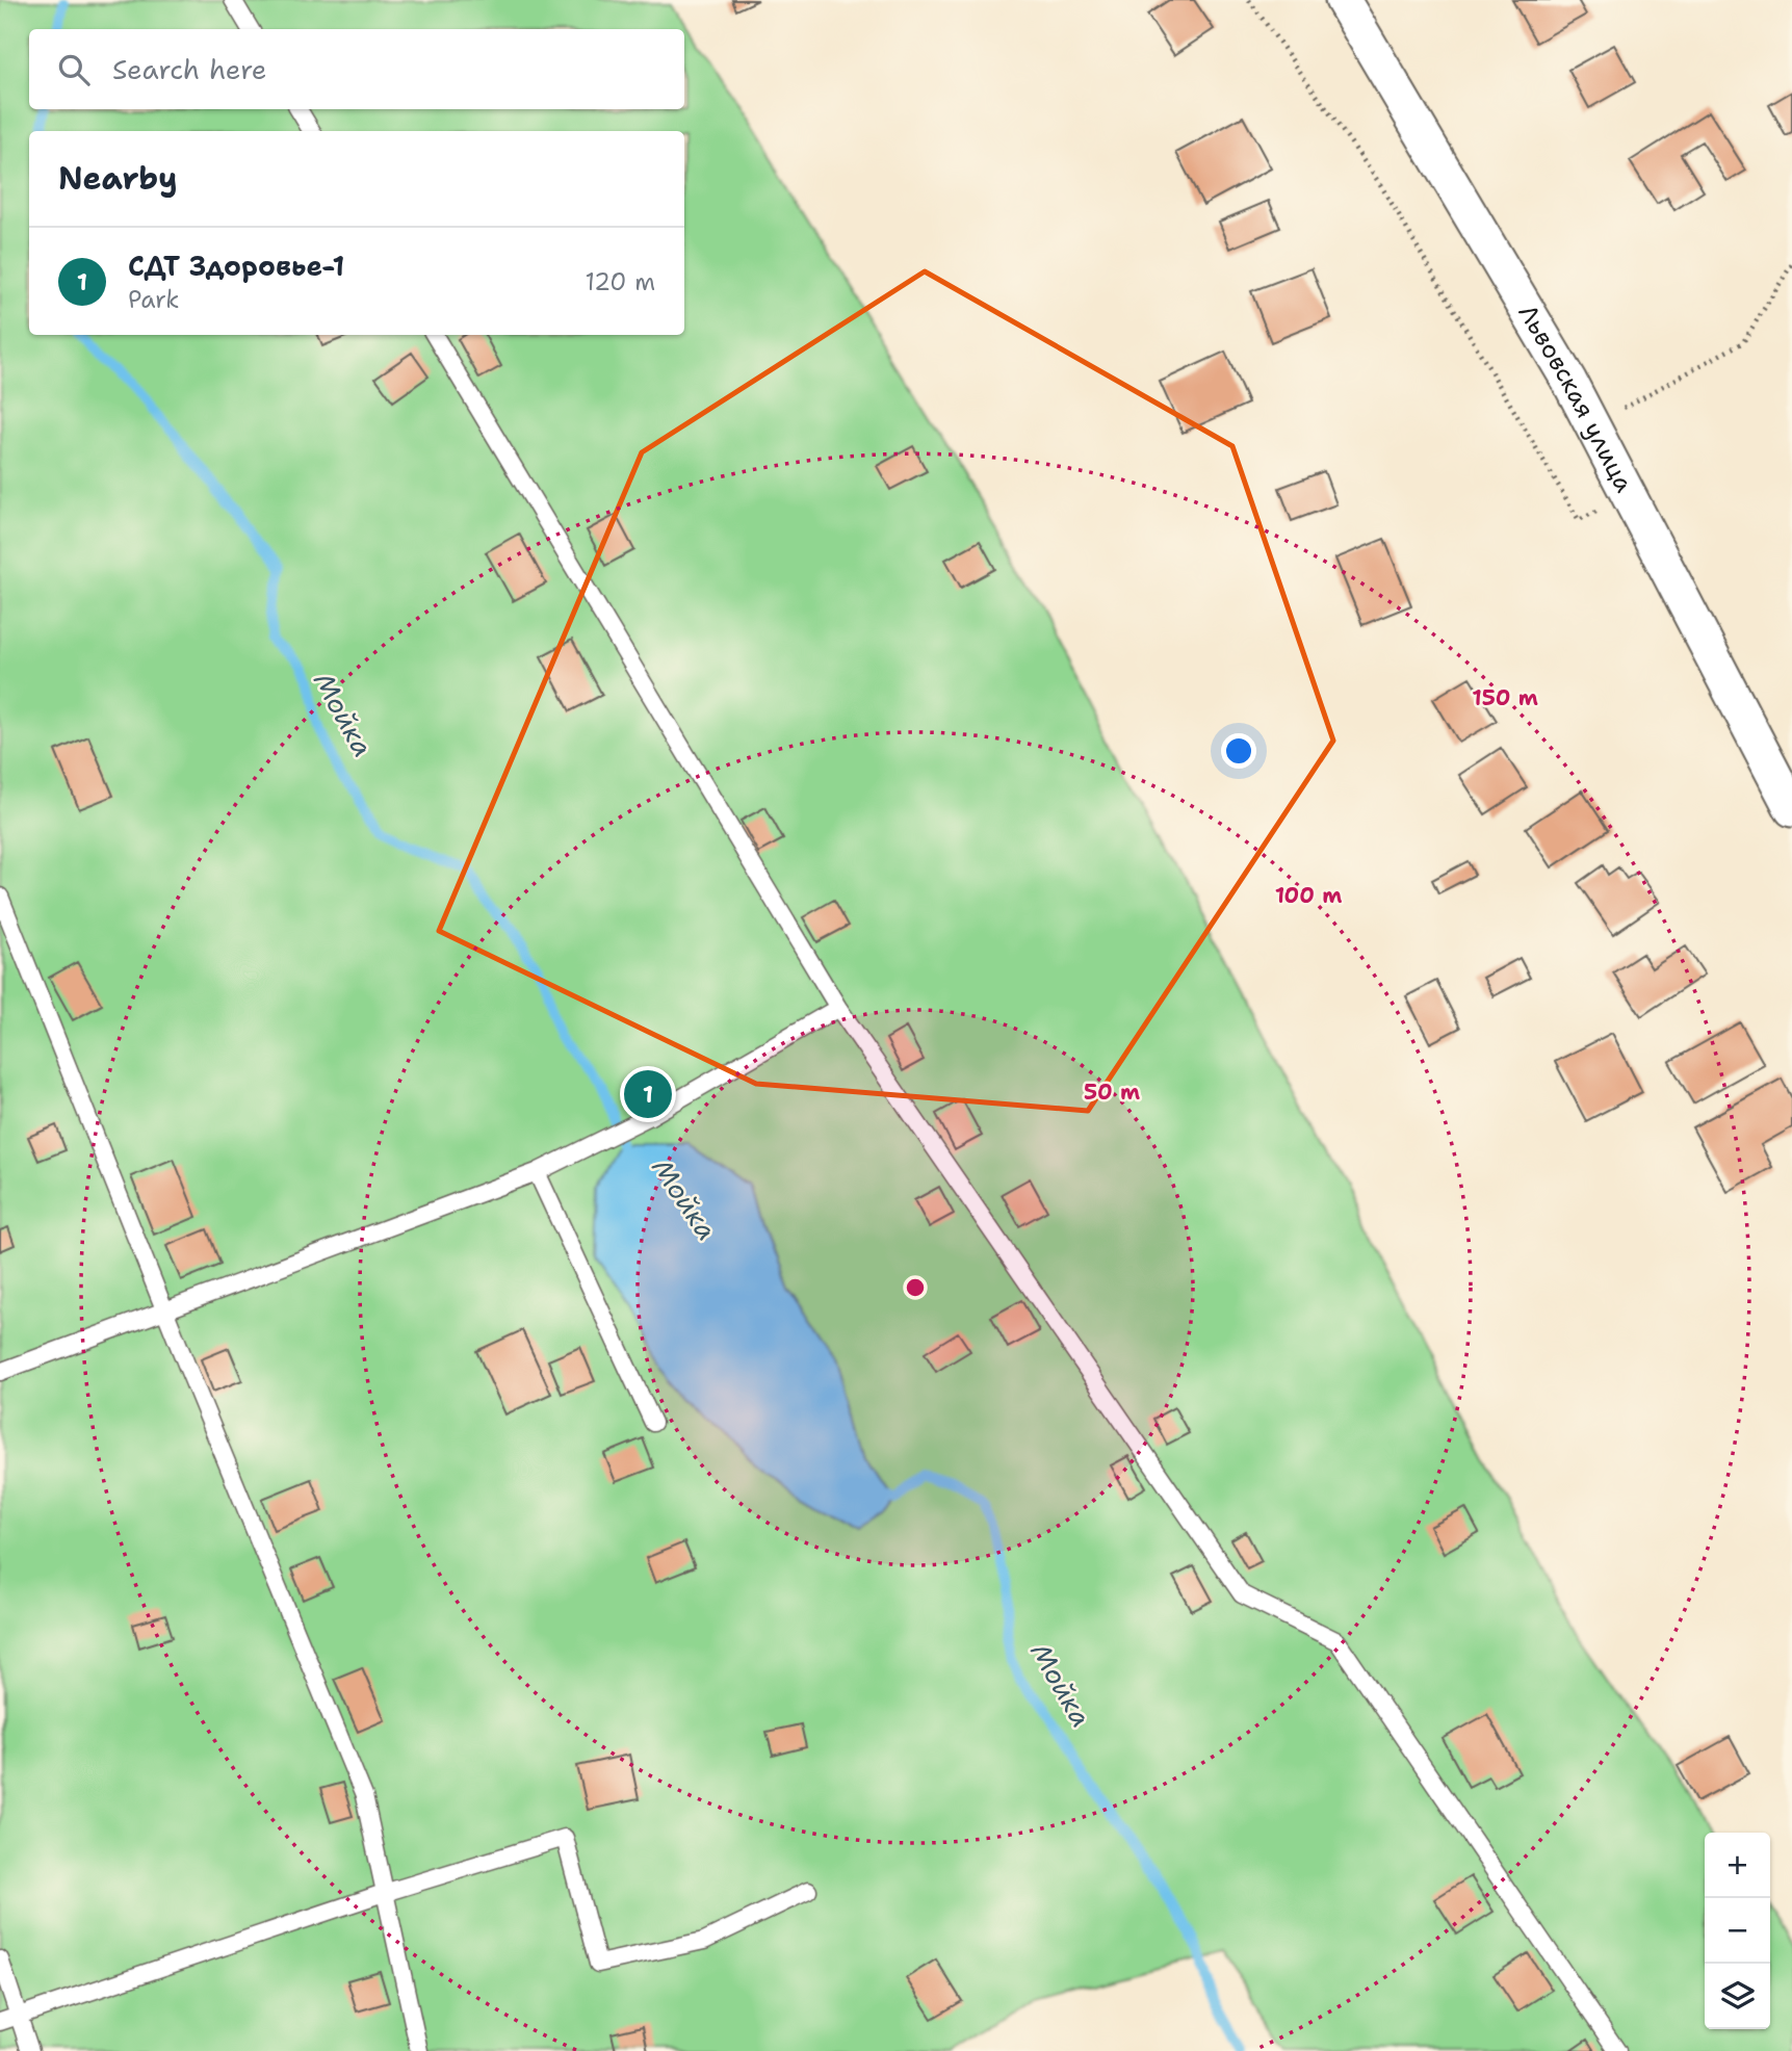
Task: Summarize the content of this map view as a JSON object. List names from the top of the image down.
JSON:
{
  "streets": {
    "street": ["Львовская улица"]
  },
  "water": ["Мойка"],
  "page": {
    "search": "Search here",
    "heading": "Nearby",
    "list": [
      {
        "mark": "1",
        "name": "СДТ Здоровье-1",
        "note": "Park",
        "value": "120 m"
      }
    ],
    "pins": "1",
    "map_buttons": ["+", "−"]
  },
  "rings": ["150 m", "100 m", "50 m"]
}
